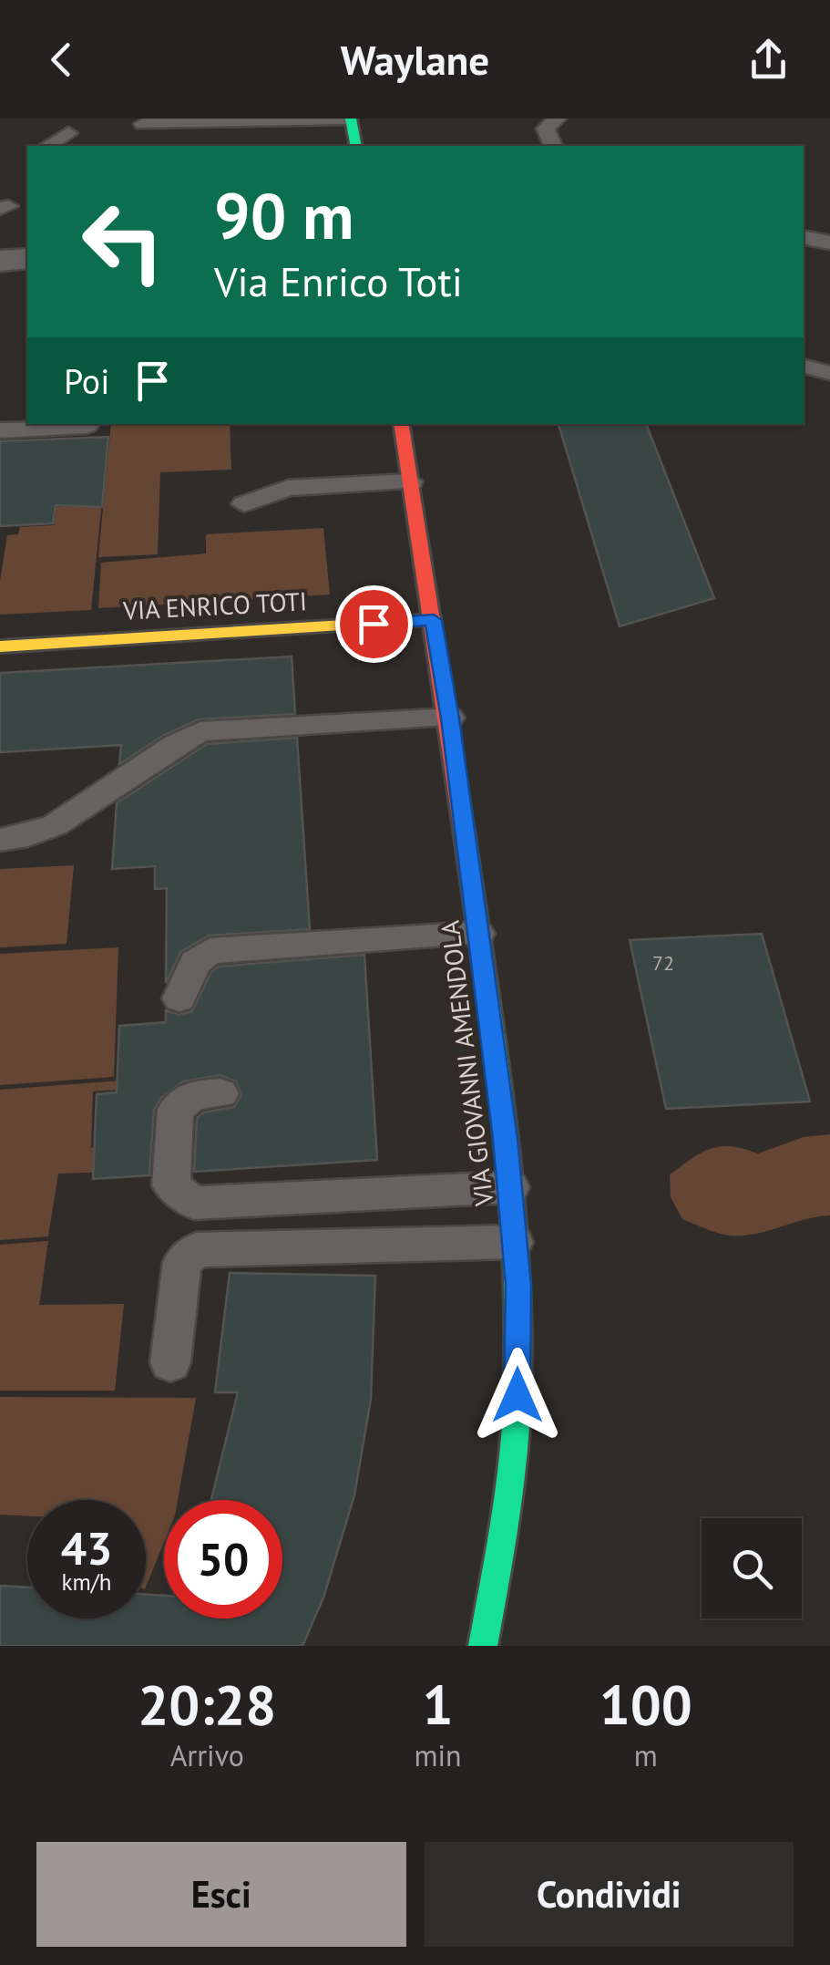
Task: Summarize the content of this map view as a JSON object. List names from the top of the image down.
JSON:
{
  "streets": {
    "main road": ["VIA ENRICO TOTI", "VIA GIOVANNI AMENDOLA"]
  },
  "crossings": [
    ["VIA ENRICO TOTI", "VIA GIOVANNI AMENDOLA"]
  ],
  "house_numbers": ["72"],
  "page": {
    "header": "Waylane",
    "turn": ["90 m", "Via Enrico Toti"],
    "then": "Poi",
    "speed": "43 km/h",
    "limit": "50",
    "eta": [
      "20:28",
      "Arrivo",
      "1",
      "min",
      "100",
      "m"
    ],
    "buttons": ["Esci", "Condividi"]
  }
}
